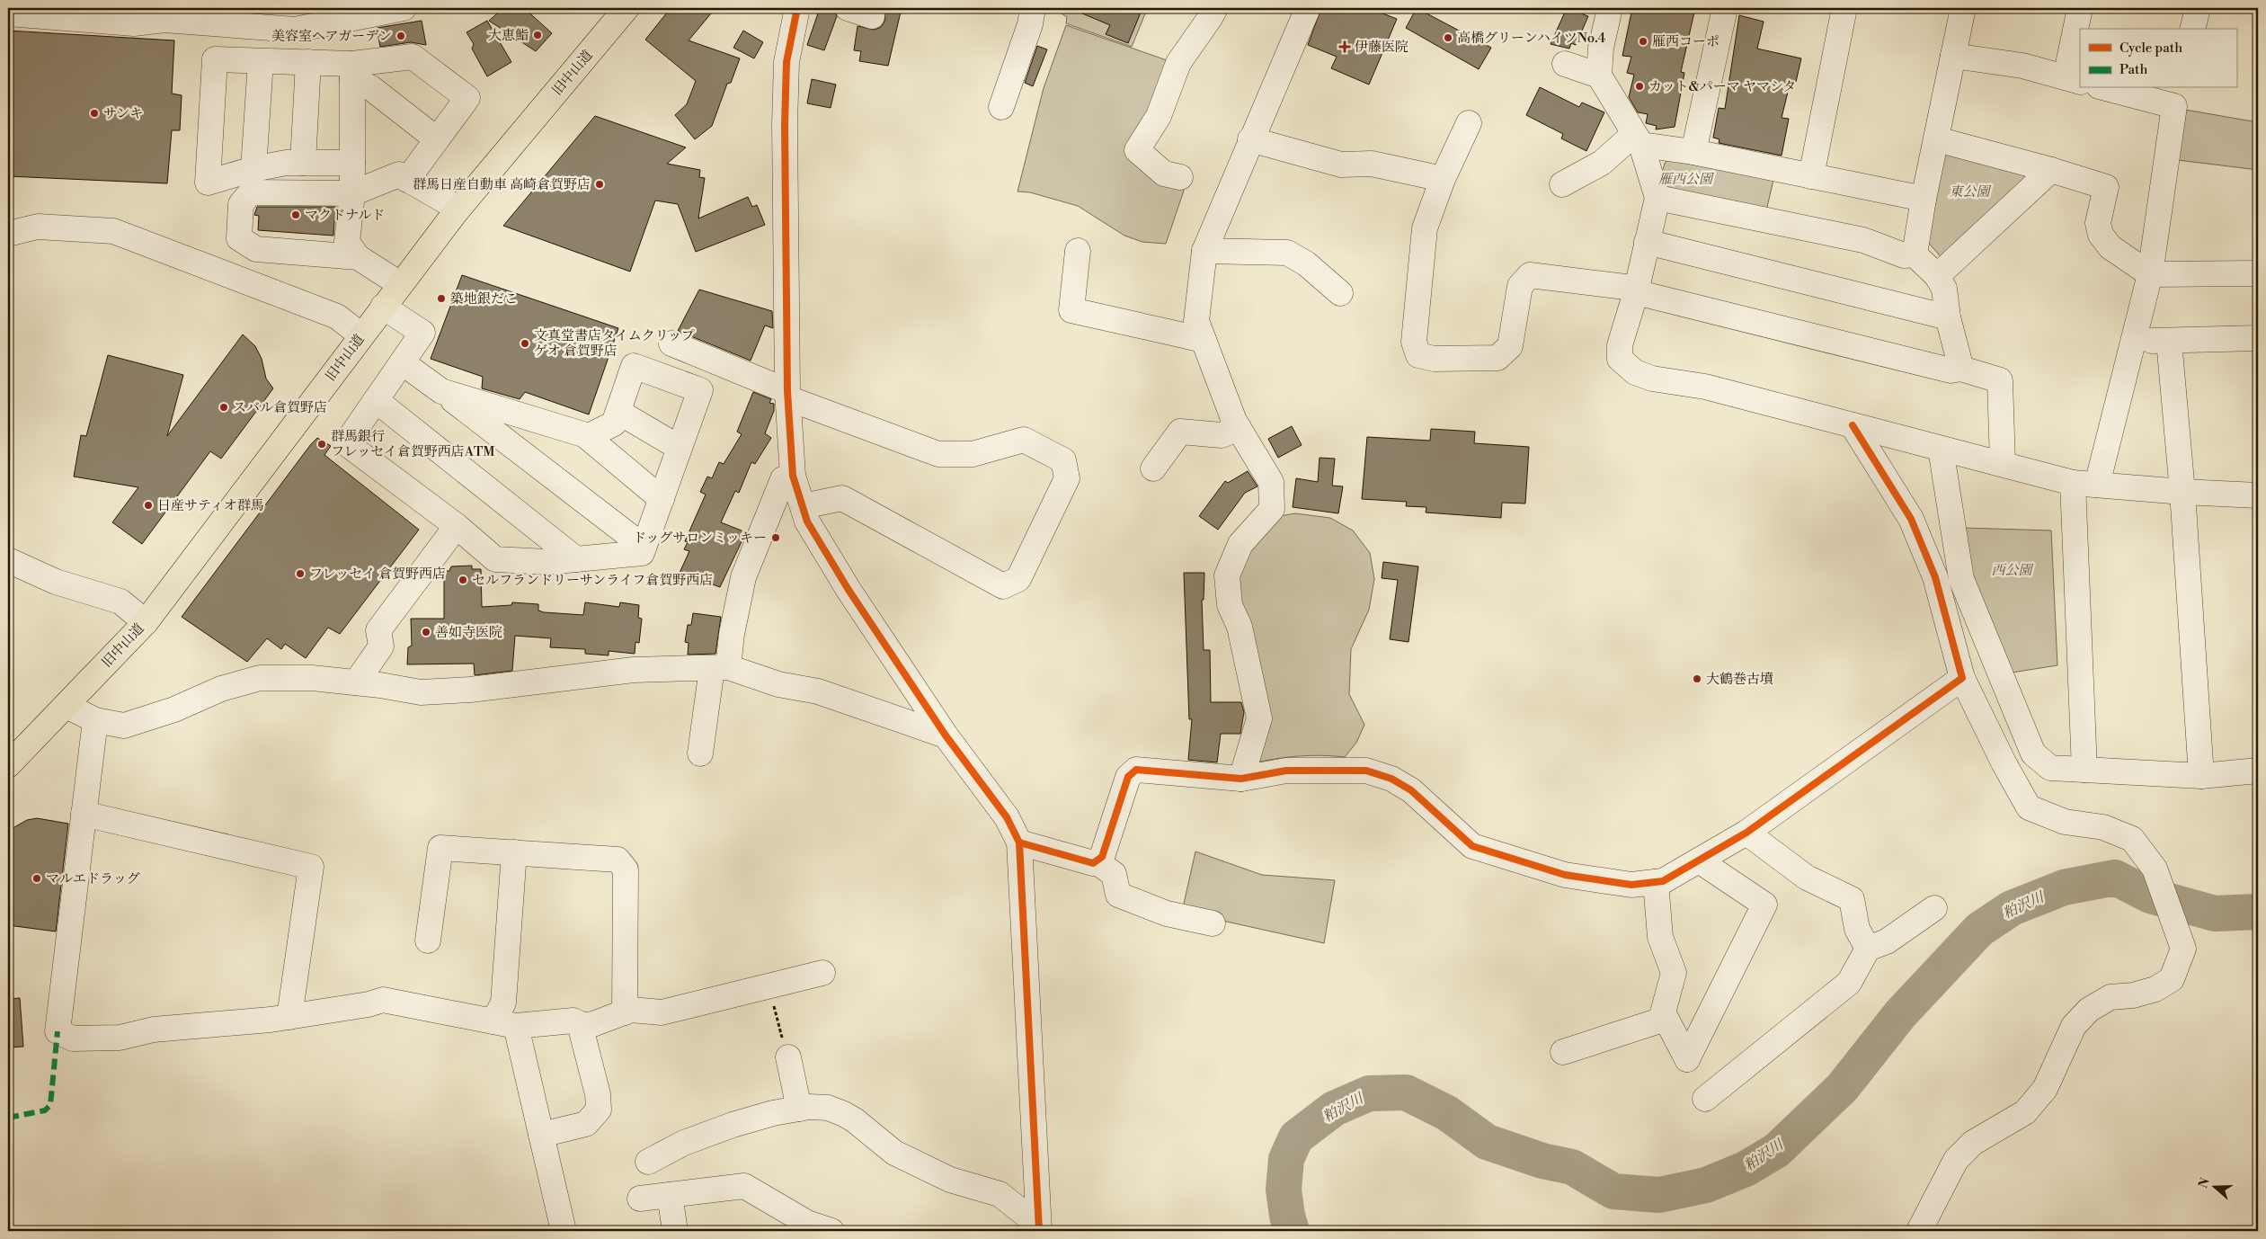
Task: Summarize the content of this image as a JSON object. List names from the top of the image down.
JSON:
{
  "streets": {
    "main road": ["旧中山道"]
  },
  "water": ["粕沢川"],
  "parks": ["雁西公園", "東公園", "西公園"],
  "places": {
    "other": [
      "大恵鮨",
      "美容室ヘアガーデン",
      "高橋グリーンハイツNo.4",
      "雁西コーポ",
      "カット&パーマ ヤマシタ",
      "サンキ",
      "群馬日産自動車 高崎倉賀野店",
      "マクドナルド",
      "築地銀だこ",
      "文真堂書店タイムクリップ ゲオ 倉賀野店",
      "スバル倉賀野店",
      "群馬銀行 フレッセイ倉賀野西店ATM",
      "日産サティオ群馬",
      "ドッグサロンミッキー",
      "フレッセイ 倉賀野西店",
      "セルフランドリーサンライフ倉賀野西店",
      "善如寺医院",
      "大鶴巻古墳",
      "マルエドラッグ"
    ],
    "health": ["伊藤医院"]
  },
  "legend": ["Cycle path", "Path"],
  "north": "left"
}
